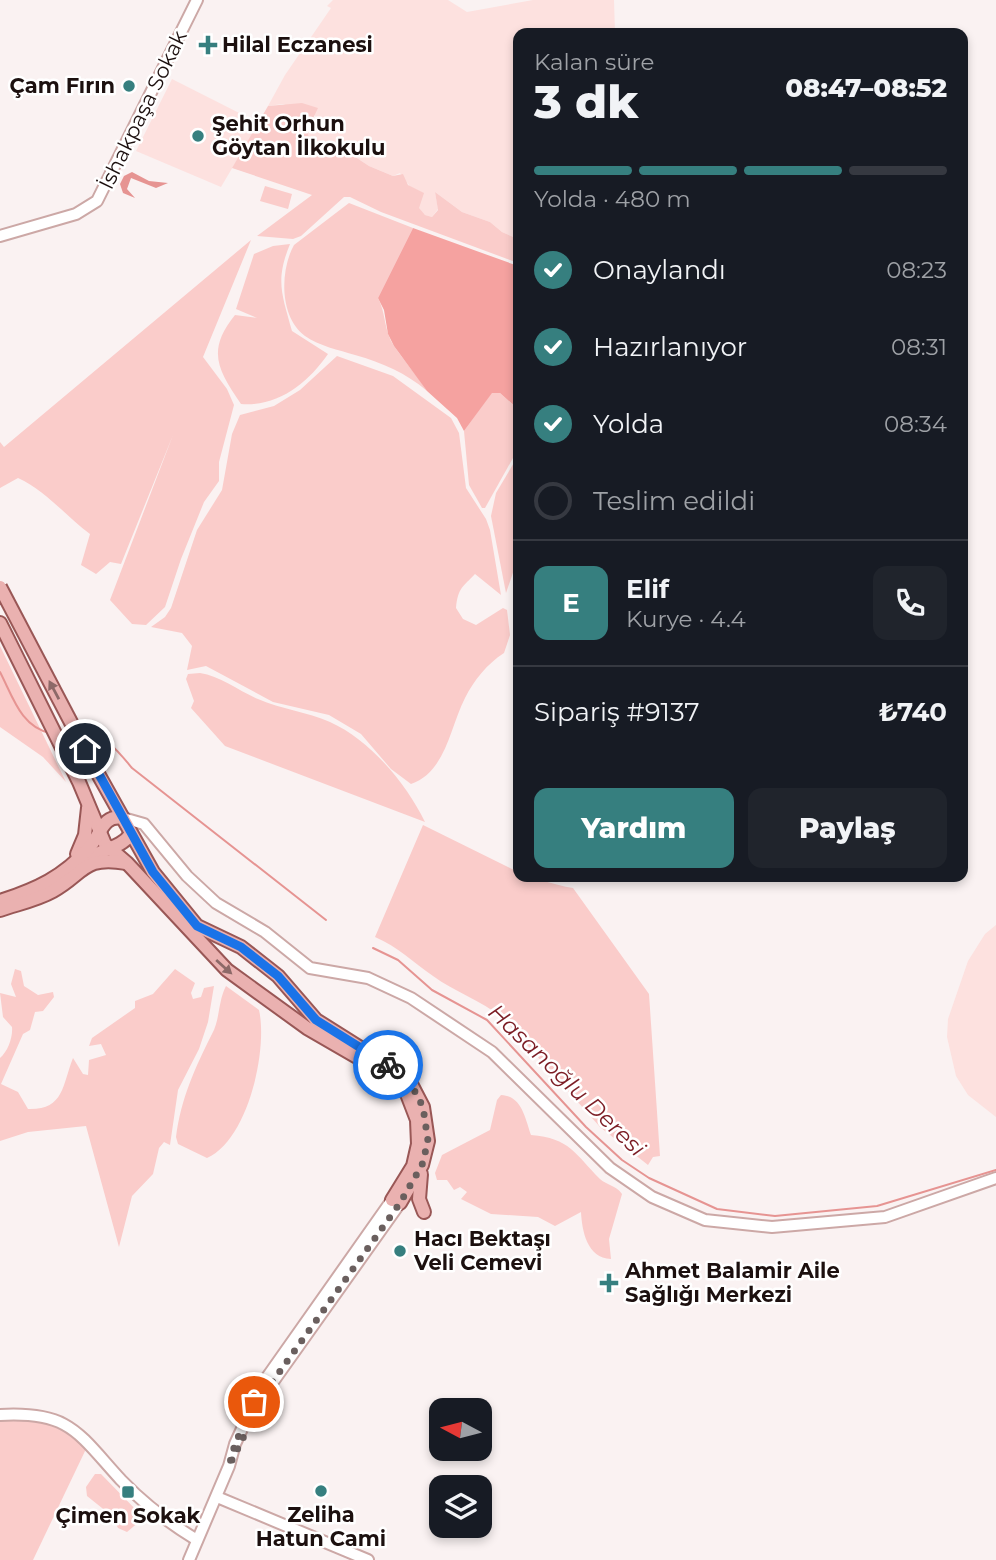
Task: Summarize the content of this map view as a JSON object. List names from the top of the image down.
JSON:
{
  "streets": {
    "street": ["İshakpaşa Sokak"]
  },
  "water": ["Hasanoğlu Deresi"],
  "places": {
    "health": ["Hilal Eczanesi", "Ahmet Balamir Aile Sağlığı Merkezi"],
    "other": [
      "Çam Fırın",
      "Şehit Orhun Göytan İlkokulu",
      "Hacı Bektaşı Veli Cemevi",
      "Zeliha Hatun Cami"
    ],
    "transit": ["Çimen Sokak"]
  },
  "north": "left",
  "page": {
    "heading": ["3 dk", "Kalan süre", "08:47–08:52"],
    "panel": [
      "Elif",
      "Kurye · 4.4",
      "Sipariş #9137",
      "₺740"
    ],
    "bar": "Yolda · 480 m",
    "list": [
      ["Onaylandı", "08:23"],
      ["Hazırlanıyor", "08:31"],
      ["Yolda", "08:34"],
      "Teslim edildi"
    ],
    "round": "E",
    "buttons": ["Yardım", "Paylaş"]
  }
}
